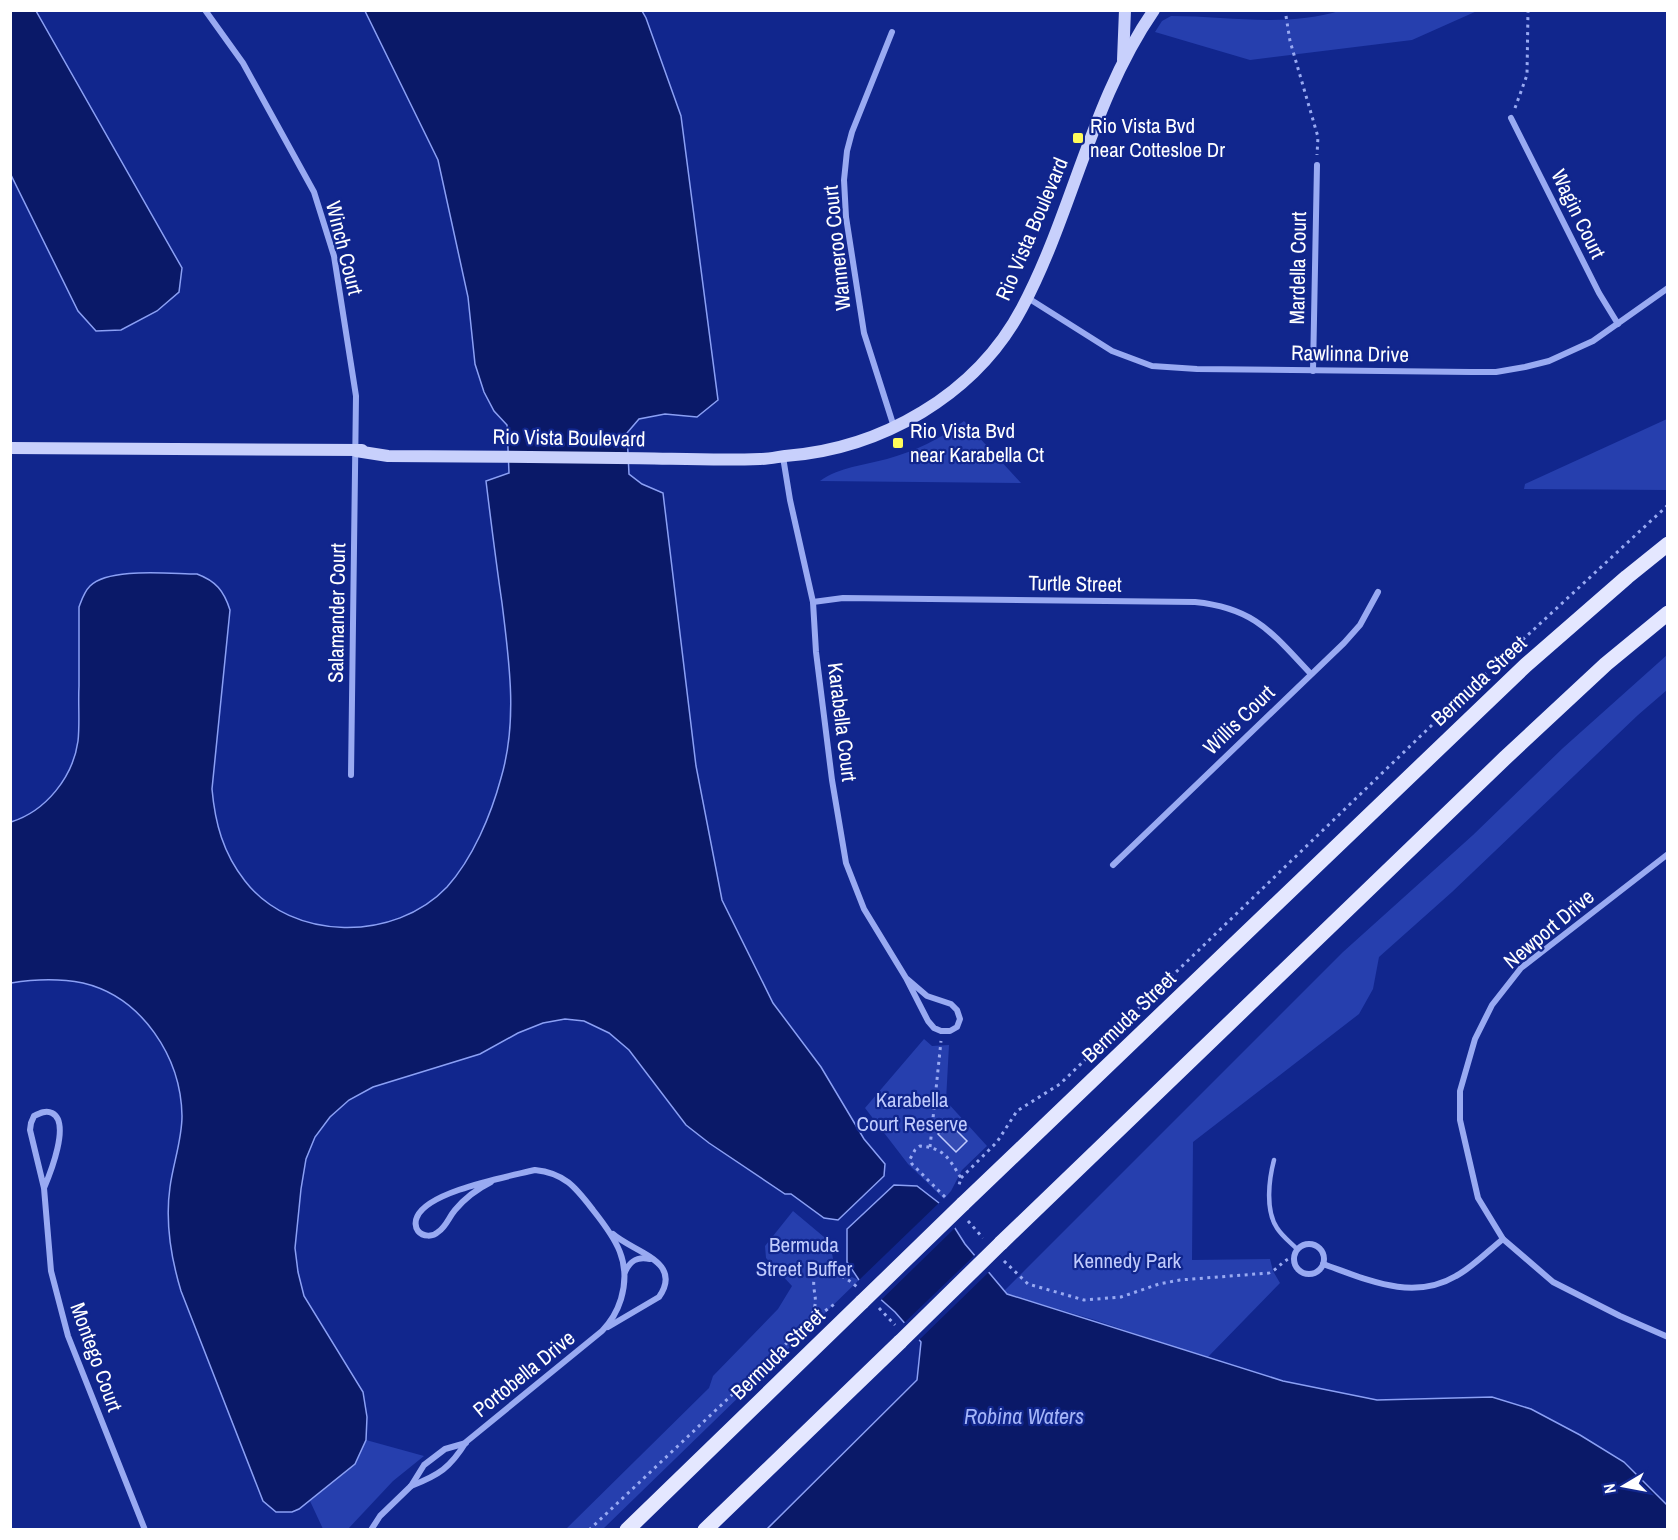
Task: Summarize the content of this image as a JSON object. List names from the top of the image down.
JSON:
{
  "streets": {
    "main road": ["Bermuda Street"],
    "street": [
      "Wagin Court",
      "Rio Vista Boulevard",
      "Winch Court",
      "Wanneroo Court",
      "Mardella Court",
      "Rawlinna Drive",
      "Turtle Street",
      "Salamander Court",
      "Willis Court",
      "Karabella Court",
      "Newport Drive",
      "Montego Court",
      "Portobella Drive"
    ]
  },
  "crossings": [
    ["Wagin Court", "Rawlinna Drive"],
    ["Rio Vista Boulevard", "Winch Court"],
    ["Rio Vista Boulevard", "Wanneroo Court"],
    ["Rio Vista Boulevard", "Rawlinna Drive"],
    ["Rio Vista Boulevard", "Salamander Court"],
    ["Rio Vista Boulevard", "Karabella Court"],
    ["Winch Court", "Salamander Court"],
    ["Mardella Court", "Rawlinna Drive"],
    ["Turtle Street", "Willis Court"],
    ["Turtle Street", "Karabella Court"]
  ],
  "water": ["Robina Waters"],
  "parks": ["Karabella Court Reserve", "Bermuda Street Buffer", "Kennedy Park"],
  "places": {
    "transit": ["Rio Vista Bvd near Cottesloe Dr", "Rio Vista Bvd near Karabella Ct"]
  },
  "north": "left"
}
